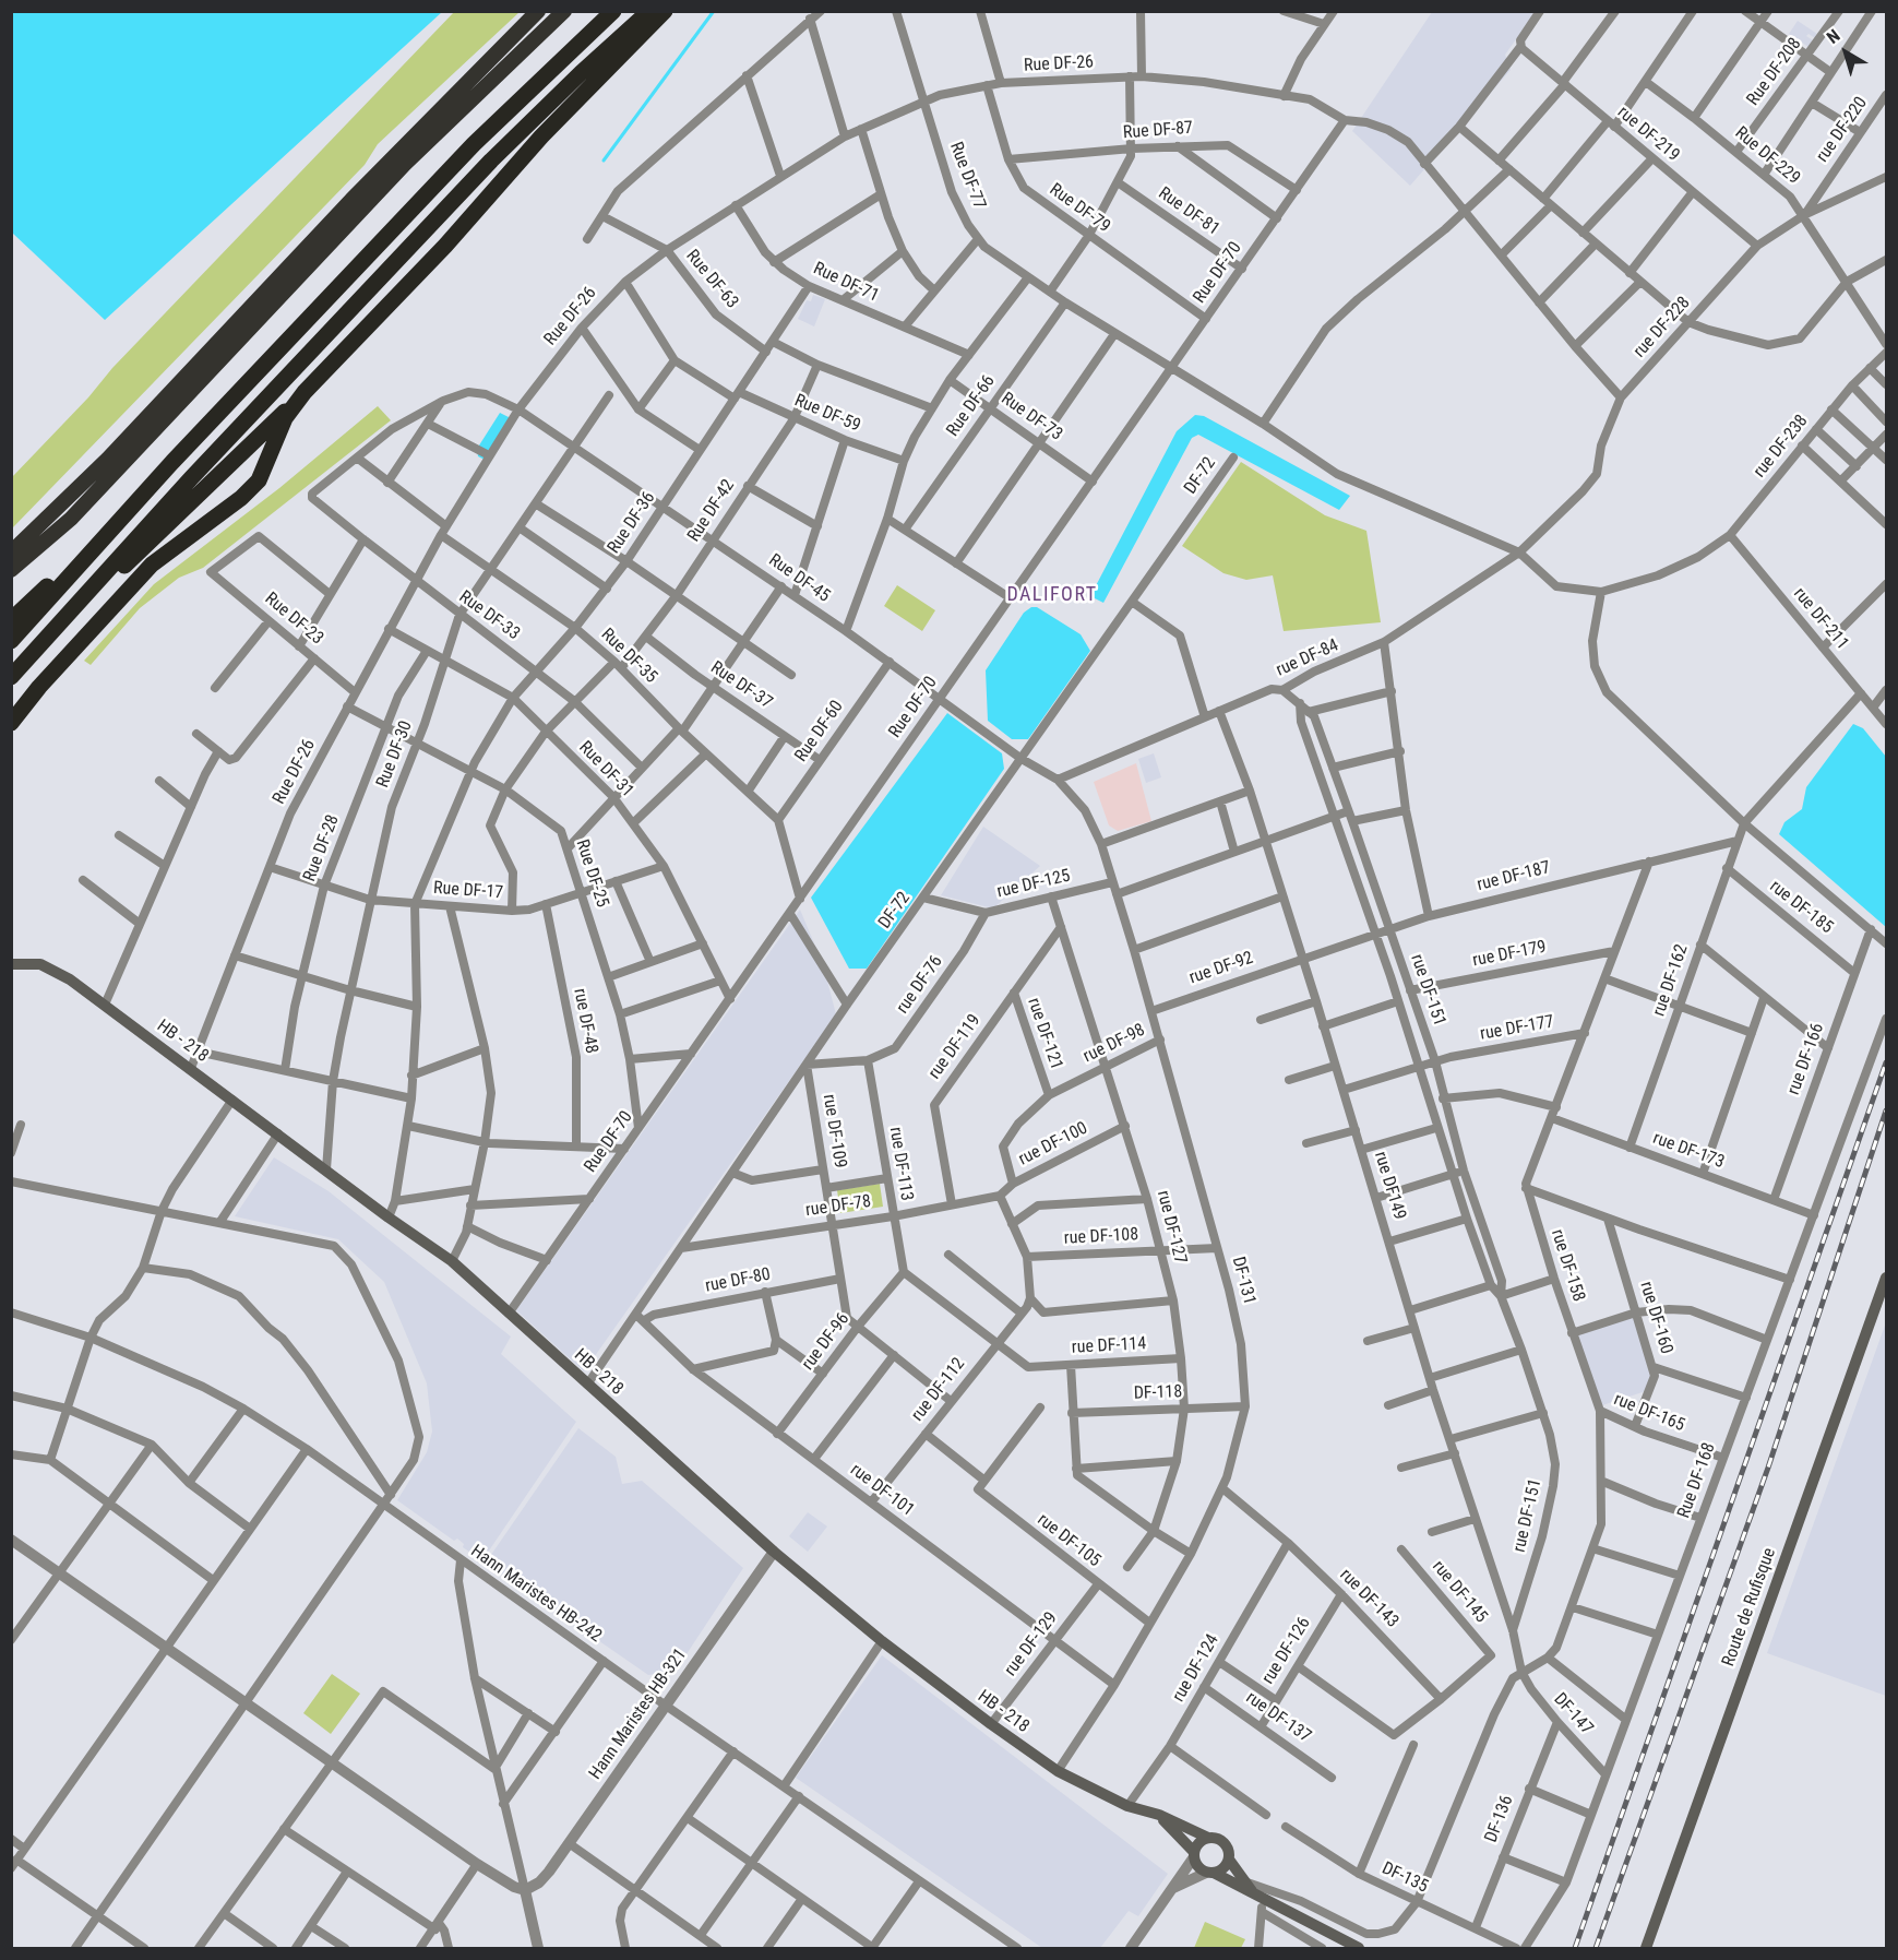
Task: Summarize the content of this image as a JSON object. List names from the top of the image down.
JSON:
{
  "streets": {
    "main road": ["HB - 218", "Route de Rufisque"],
    "street": [
      "Rue DF-26",
      "Rue DF-208",
      "rue DF-220",
      "Rue DF-87",
      "rue DF-219",
      "Rue DF-229",
      "Rue DF-77",
      "Rue DF-79",
      "Rue DF-81",
      "Rue DF-70",
      "Rue DF-63",
      "Rue DF-71",
      "rue DF-228",
      "Rue DF-66",
      "Rue DF-59",
      "Rue DF-73",
      "rue DF-238",
      "DF-72",
      "Rue DF-42",
      "Rue DF-36",
      "Rue DF-45",
      "Rue DF-33",
      "Rue DF-23",
      "rue DF-211",
      "Rue DF-35",
      "rue DF-84",
      "Rue DF-37",
      "Rue DF-60",
      "Rue DF-30",
      "Rue DF-31",
      "Rue DF-28",
      "Rue DF-25",
      "rue DF-187",
      "rue DF-125",
      "Rue DF-17",
      "rue DF-185",
      "rue DF-179",
      "rue DF-92",
      "rue DF-162",
      "rue DF-76",
      "rue DF-151",
      "rue DF-48",
      "rue DF-177",
      "rue DF-121",
      "rue DF-98",
      "rue DF-119",
      "rue DF-166",
      "rue DF-109",
      "rue DF-100",
      "rue DF-173",
      "rue DF-113",
      "rue DF149",
      "rue DF-78",
      "rue DF-127",
      "rue DF-108",
      "rue DF-158",
      "rue DF-80",
      "DF-131",
      "rue DF-160",
      "rue DF-96",
      "rue DF-114",
      "rue DF-112",
      "DF-118",
      "rue DF-165",
      "Rue DF-168",
      "rue DF-101",
      "rue DF-105",
      "rue DF-145",
      "Hann Maristes HB-242",
      "rue DF-143",
      "rue DF-129",
      "rue DF-126",
      "rue DF-124",
      "Hann Maristes HB-321",
      "DF-147",
      "rue DF-137",
      "DF-136",
      "DF-135"
    ]
  },
  "crossings": [
    ["Rue DF-26", "Rue DF-77"],
    ["Rue DF-26", "Rue DF-79"],
    ["Rue DF-26", "Rue DF-70"],
    ["Rue DF-26", "Rue DF-63"],
    ["Rue DF-26", "Rue DF-71"],
    ["Rue DF-26", "rue DF-228"],
    ["Rue DF-26", "Rue DF-45"],
    ["Rue DF-26", "Rue DF-33"],
    ["Rue DF-26", "Rue DF-23"],
    ["Rue DF-26", "Rue DF-35"],
    ["Rue DF-26", "Rue DF-31"],
    ["Rue DF-26", "Rue DF-25"],
    ["Rue DF-26", "Rue DF-17"],
    ["Rue DF-26", "HB - 218"],
    ["Rue DF-208", "Rue DF-229"],
    ["rue DF-220", "Rue DF-229"],
    ["rue DF-220", "rue DF-228"],
    ["Rue DF-87", "Rue DF-79"],
    ["Rue DF-87", "Rue DF-70"],
    ["rue DF-219", "rue DF-228"],
    ["Rue DF-229", "rue DF-228"],
    ["Rue DF-77", "Rue DF-70"],
    ["Rue DF-77", "rue DF-228"],
    ["Rue DF-77", "Rue DF-66"],
    ["Rue DF-77", "rue DF-238"],
    ["Rue DF-77", "rue DF-84"],
    ["Rue DF-79", "Rue DF-70"],
    ["Rue DF-81", "Rue DF-70"],
    ["Rue DF-70", "Rue DF-73"],
    ["Rue DF-70", "Rue DF-45"],
    ["Rue DF-70", "Rue DF-31"],
    ["Rue DF-70", "Rue DF-25"],
    ["Rue DF-70", "HB - 218"],
    ["Rue DF-63", "Rue DF-36"],
    ["Rue DF-71", "Rue DF-36"],
    ["rue DF-228", "rue DF-84"],
    ["Rue DF-66", "Rue DF-73"],
    ["Rue DF-59", "Rue DF-42"],
    ["Rue DF-59", "Rue DF-36"],
    ["rue DF-238", "rue DF-211"],
    ["DF-72", "Rue DF-45"],
    ["DF-72", "rue DF-125"],
    ["DF-72", "HB - 218"],
    ["DF-72", "rue DF-109"],
    ["DF-72", "rue DF-78"],
    ["DF-72", "rue DF-80"],
    ["DF-72", "rue DF-101"],
    ["Rue DF-42", "Rue DF-45"],
    ["Rue DF-42", "Rue DF-33"],
    ["Rue DF-42", "Rue DF-35"],
    ["Rue DF-42", "Rue DF-37"],
    ["Rue DF-42", "Rue DF-31"],
    ["Rue DF-42", "Rue DF-25"],
    ["Rue DF-42", "Rue DF-17"],
    ["Rue DF-36", "Rue DF-45"],
    ["Rue DF-36", "Rue DF-33"],
    ["Rue DF-36", "Rue DF-35"],
    ["Rue DF-36", "Rue DF-31"],
    ["Rue DF-36", "Rue DF-25"],
    ["Rue DF-36", "Rue DF-17"],
    ["Rue DF-45", "Rue DF-33"],
    ["Rue DF-45", "Rue DF-35"],
    ["Rue DF-45", "rue DF-84"],
    ["Rue DF-45", "Rue DF-60"],
    ["Rue DF-45", "Rue DF-30"],
    ["Rue DF-45", "DF-131"],
    ["Rue DF-33", "Rue DF-30"],
    ["Rue DF-35", "Rue DF-60"],
    ["Rue DF-35", "Rue DF-30"],
    ["rue DF-84", "rue DF-151"],
    ["rue DF-84", "rue DF149"],
    ["rue DF-84", "DF-131"],
    ["Rue DF-37", "Rue DF-60"],
    ["Rue DF-30", "Rue DF-31"],
    ["Rue DF-30", "Rue DF-25"],
    ["Rue DF-30", "Rue DF-17"],
    ["Rue DF-30", "HB - 218"],
    ["Rue DF-31", "Rue DF-28"],
    ["Rue DF-31", "Rue DF-17"],
    ["Rue DF-28", "Rue DF-25"],
    ["Rue DF-28", "Rue DF-17"],
    ["Rue DF-25", "Rue DF-17"],
    ["rue DF-187", "rue DF-92"],
    ["rue DF-187", "rue DF-162"],
    ["rue DF-187", "rue DF-151"],
    ["rue DF-187", "rue DF149"],
    ["rue DF-125", "rue DF-76"],
    ["rue DF-125", "rue DF-127"],
    ["rue DF-125", "DF-131"],
    ["Rue DF-17", "rue DF-48"],
    ["rue DF-185", "rue DF-162"],
    ["rue DF-185", "rue DF-166"],
    ["rue DF-179", "rue DF-151"],
    ["rue DF-92", "rue DF149"],
    ["rue DF-92", "DF-131"],
    ["rue DF-162", "rue DF-173"],
    ["rue DF-76", "rue DF-113"],
    ["rue DF-151", "rue DF-177"],
    ["rue DF-151", "rue DF149"],
    ["rue DF-177", "rue DF149"],
    ["rue DF-121", "rue DF-98"],
    ["rue DF-121", "rue DF-119"],
    ["rue DF-121", "rue DF-100"],
    ["HB - 218", "DF-131"],
    ["HB - 218", "rue DF-129"],
    ["HB - 218", "rue DF-124"],
    ["HB - 218", "Hann Maristes HB-321"],
    ["rue DF-98", "rue DF-127"],
    ["rue DF-98", "DF-131"],
    ["rue DF-119", "rue DF-78"],
    ["rue DF-119", "rue DF-127"],
    ["rue DF-166", "rue DF-173"],
    ["rue DF-109", "rue DF-78"],
    ["rue DF-109", "rue DF-80"],
    ["rue DF-109", "rue DF-96"],
    ["rue DF-100", "rue DF-78"],
    ["rue DF-100", "rue DF-127"],
    ["rue DF-173", "Rue DF-168"],
    ["rue DF-113", "rue DF-78"],
    ["rue DF-113", "rue DF-96"],
    ["rue DF149", "DF-147"],
    ["rue DF-127", "rue DF-108"],
    ["rue DF-127", "rue DF-114"],
    ["rue DF-127", "DF-118"],
    ["rue DF-108", "DF-131"],
    ["rue DF-158", "rue DF-165"],
    ["rue DF-80", "rue DF-101"],
    ["DF-131", "DF-118"],
    ["DF-131", "rue DF-101"],
    ["DF-131", "rue DF-105"],
    ["DF-131", "rue DF-143"],
    ["rue DF-160", "rue DF-165"],
    ["rue DF-96", "rue DF-101"],
    ["rue DF-114", "rue DF-112"],
    ["rue DF-112", "rue DF-101"],
    ["rue DF-165", "Rue DF-168"],
    ["Rue DF-168", "DF-147"],
    ["rue DF-101", "rue DF-129"],
    ["rue DF-105", "rue DF-129"],
    ["rue DF-145", "rue DF-143"],
    ["Hann Maristes HB-242", "Hann Maristes HB-321"],
    ["rue DF-143", "rue DF-126"],
    ["rue DF-143", "rue DF-124"],
    ["rue DF-126", "rue DF-137"],
    ["rue DF-124", "rue DF-137"],
    ["DF-147", "DF-136"],
    ["DF-136", "DF-135"]
  ],
  "districts": ["DALIFORT"],
  "north": "top left"
}
